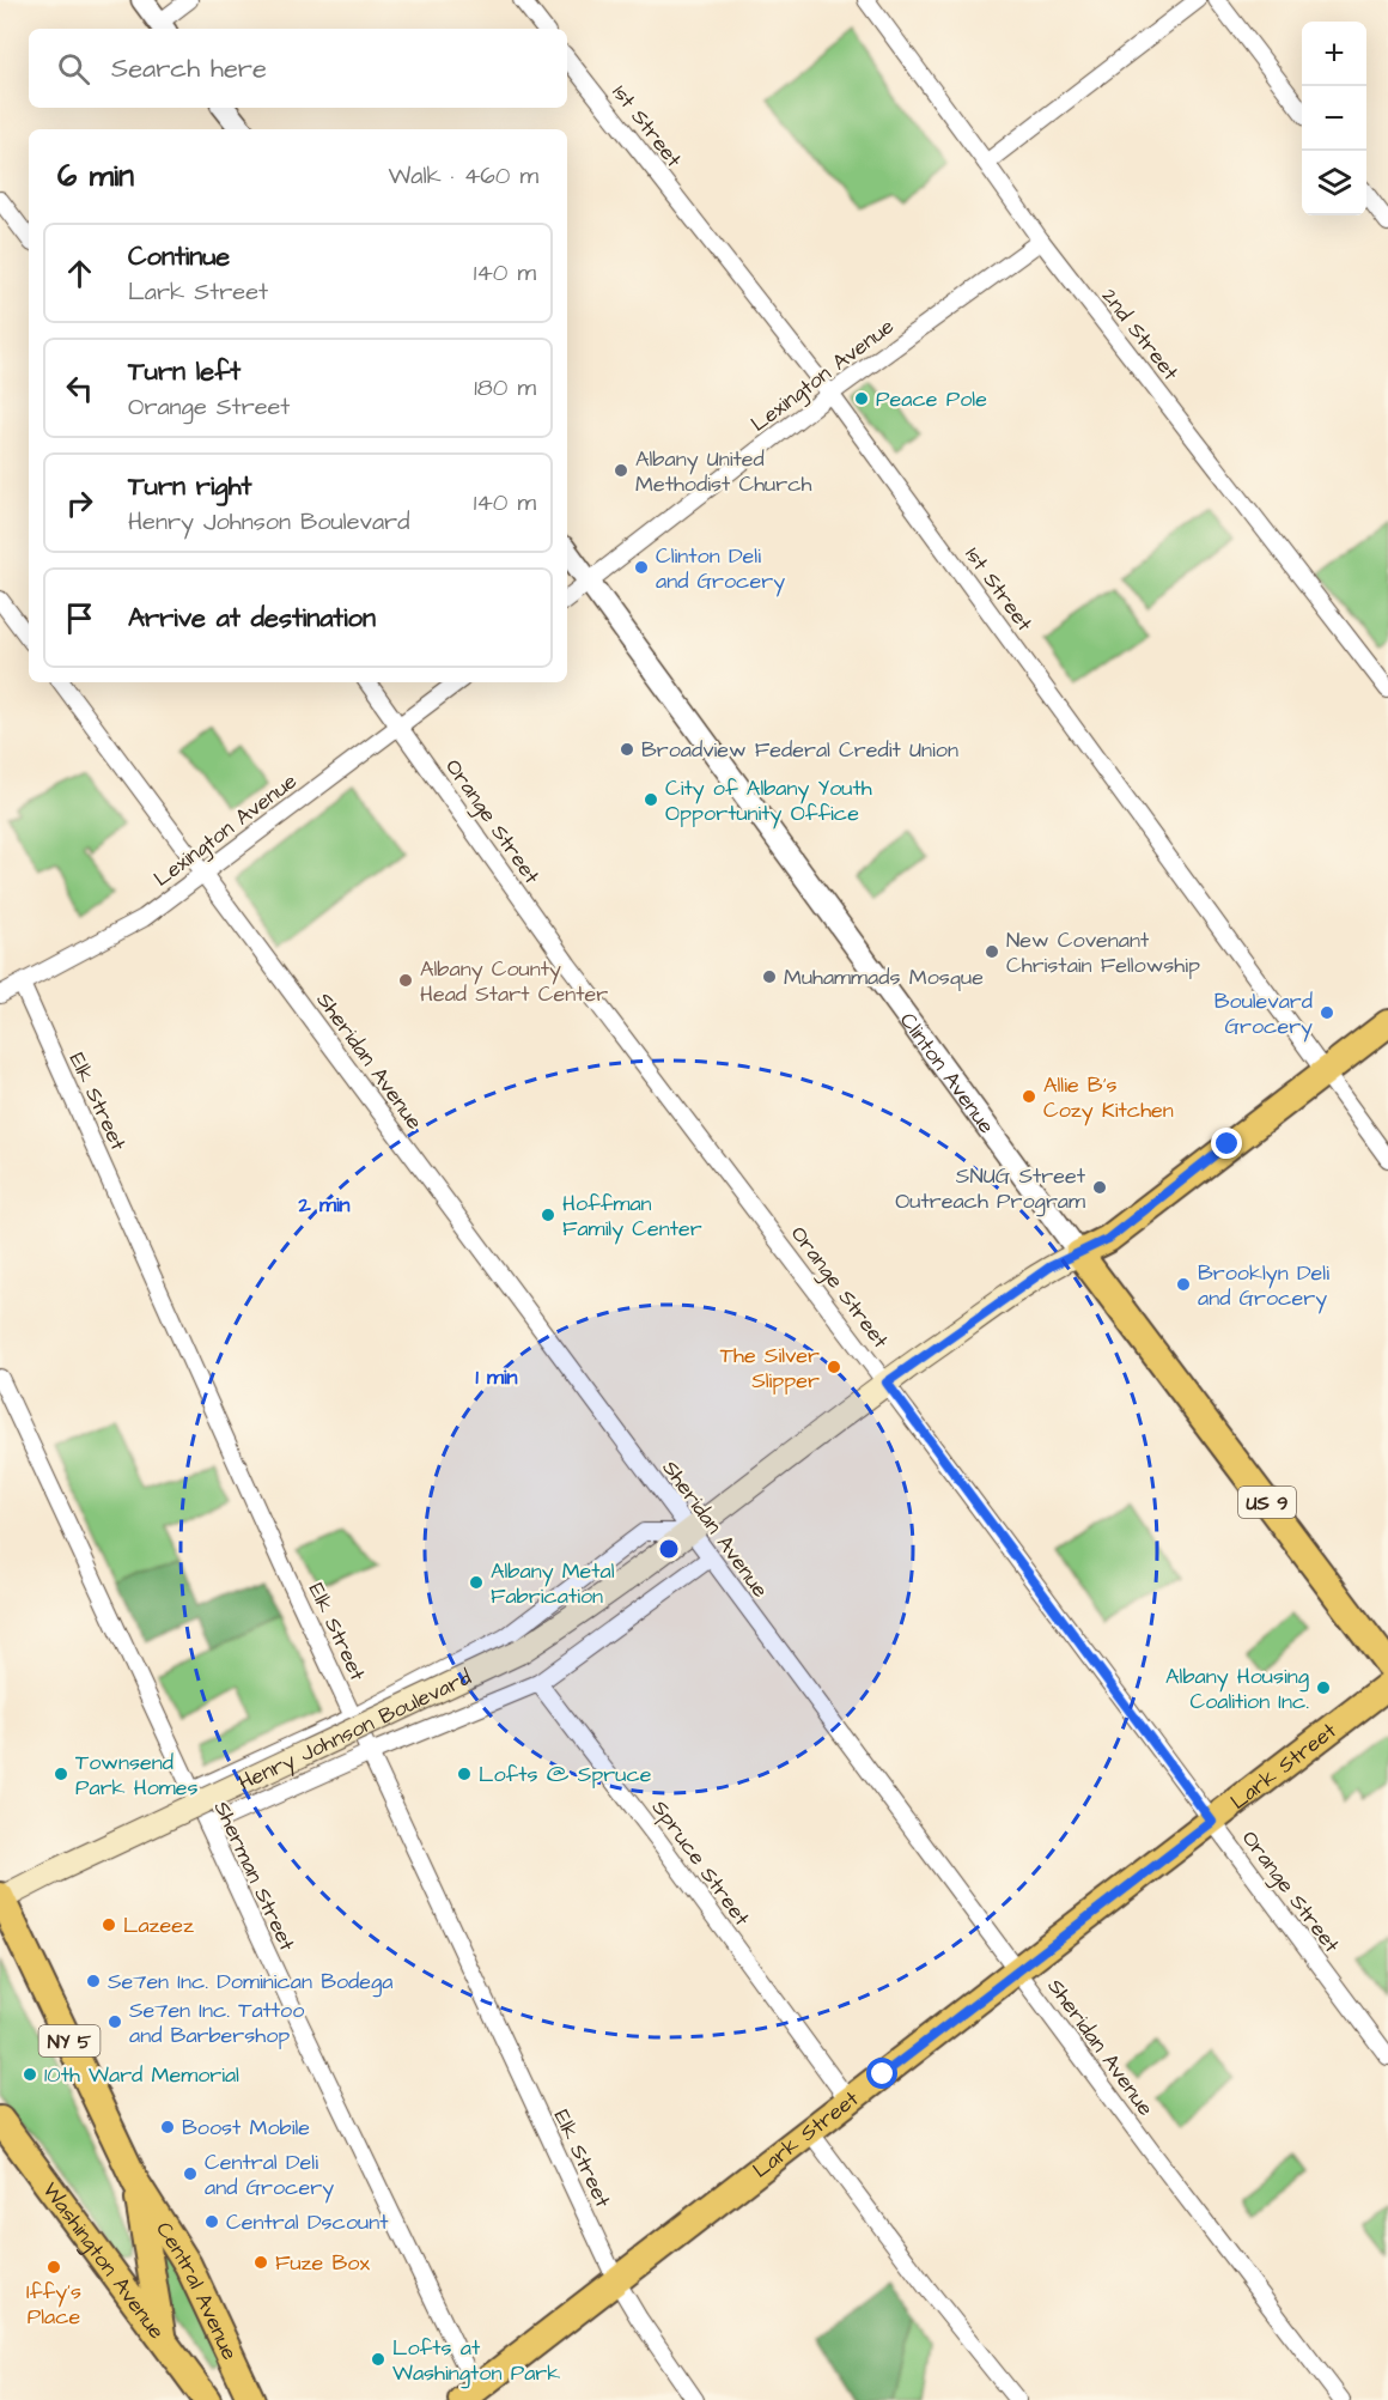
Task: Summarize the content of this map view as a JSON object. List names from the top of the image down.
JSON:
{
  "streets": {
    "main road": [
      "Clinton Avenue",
      "US 9",
      "Henry Johnson Boulevard",
      "Lark Street",
      "NY 5",
      "Washington Avenue",
      "Central Avenue"
    ],
    "street": [
      "1st Street",
      "2nd Street",
      "Lexington Avenue",
      "Orange Street",
      "Sheridan Avenue",
      "Elk Street",
      "Spruce Street",
      "Sherman Street"
    ]
  },
  "crossings": [
    ["1st Street", "Lexington Avenue"],
    ["1st Street", "Henry Johnson Boulevard"],
    ["2nd Street", "Lexington Avenue"],
    ["Lexington Avenue", "Orange Street"],
    ["Lexington Avenue", "Sheridan Avenue"],
    ["Lexington Avenue", "Clinton Avenue"],
    ["Lexington Avenue", "Elk Street"],
    ["Orange Street", "Henry Johnson Boulevard"],
    ["Orange Street", "Lark Street"],
    ["Sheridan Avenue", "Henry Johnson Boulevard"],
    ["Sheridan Avenue", "Lark Street"],
    ["Clinton Avenue", "Henry Johnson Boulevard"],
    ["Elk Street", "Henry Johnson Boulevard"],
    ["Elk Street", "Lark Street"],
    ["Henry Johnson Boulevard", "Spruce Street"],
    ["Henry Johnson Boulevard", "Sherman Street"],
    ["Henry Johnson Boulevard", "Central Avenue"],
    ["Lark Street", "Spruce Street"],
    ["Lark Street", "Sherman Street"],
    ["Washington Avenue", "Central Avenue"]
  ],
  "places": [
    "Peace Pole",
    "Albany United Methodist Church",
    "Clinton Deli and Grocery",
    "Broadview Federal Credit Union",
    "City of Albany Youth Opportunity Office",
    "New Covenant Christain Fellowship",
    "Muhammads Mosque",
    "Albany County Head Start Center",
    "Boulevard Grocery",
    "Allie B's Cozy Kitchen",
    "SNUG Street Outreach Program",
    "Hoffman Family Center",
    "Brooklyn Deli and Grocery",
    "The Silver Slipper",
    "Albany Metal Fabrication",
    "Albany Housing Coalition Inc.",
    "Townsend Park Homes",
    "Lofts @ Spruce",
    "Lazeez",
    "Se7en Inc. Dominican Bodega",
    "Se7en Inc. Tattoo and Barbershop",
    "10th Ward Memorial",
    "Boost Mobile",
    "Central Deli and Grocery",
    "Central Dscount",
    "Fuze Box",
    "Iffy's Place",
    "Lofts at Washington Park"
  ],
  "page": {
    "map_buttons": ["+", "−"],
    "search": "Search here",
    "heading": ["6 min", "Walk · 460 m"],
    "list": [
      ["Continue", "Lark Street", "140 m"],
      ["Turn left", "Orange Street", "180 m"],
      ["Turn right", "Henry Johnson Boulevard", "140 m"],
      "Arrive at destination"
    ]
  },
  "rings": ["2 min", "1 min"]
}
